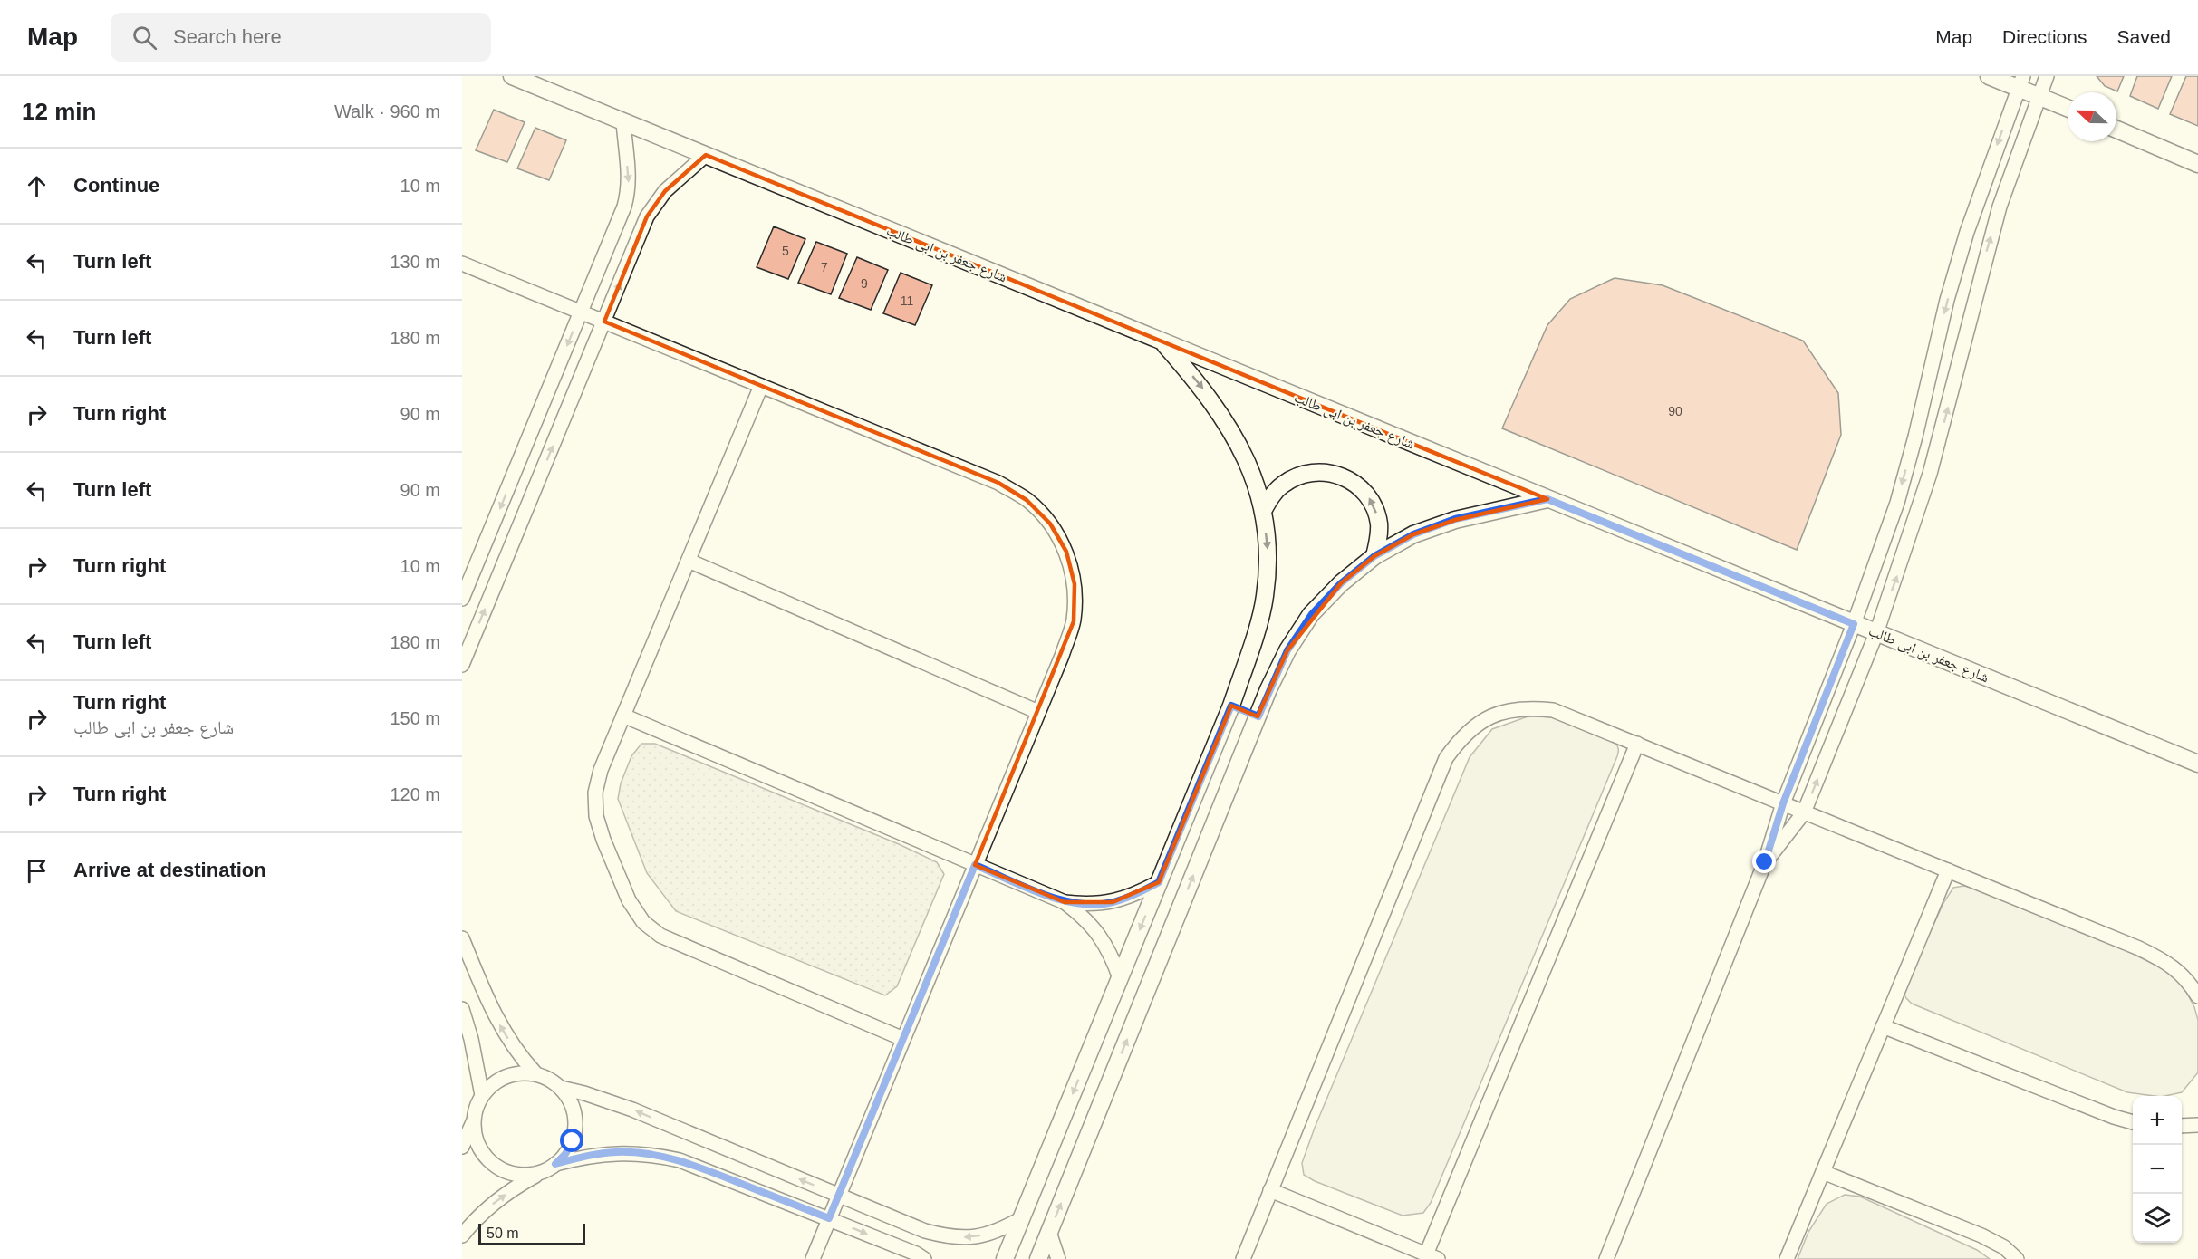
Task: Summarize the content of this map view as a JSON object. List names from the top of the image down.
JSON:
{
  "streets": {
    "street": ["شارع جعفر بن ابى طالب"]
  },
  "house_numbers": [
    "5",
    "7",
    "9",
    "11",
    "90"
  ],
  "scale_bar": "50 m",
  "north": "left",
  "page": {
    "header": "Map",
    "search": "Search here",
    "nav": ["Map", "Directions", "Saved"],
    "heading": ["12 min", "Walk · 960 m"],
    "list": [
      ["Continue", "10 m"],
      ["Turn left", "130 m"],
      ["Turn left", "180 m"],
      ["Turn right", "90 m"],
      ["Turn left", "90 m"],
      ["Turn right", "10 m"],
      ["Turn left", "180 m"],
      ["Turn right", "شارع جعفر بن ابى طالب", "150 m"],
      ["Turn right", "120 m"],
      "Arrive at destination"
    ],
    "map_buttons": ["+", "−"],
    "scale": "50 m"
  }
}
